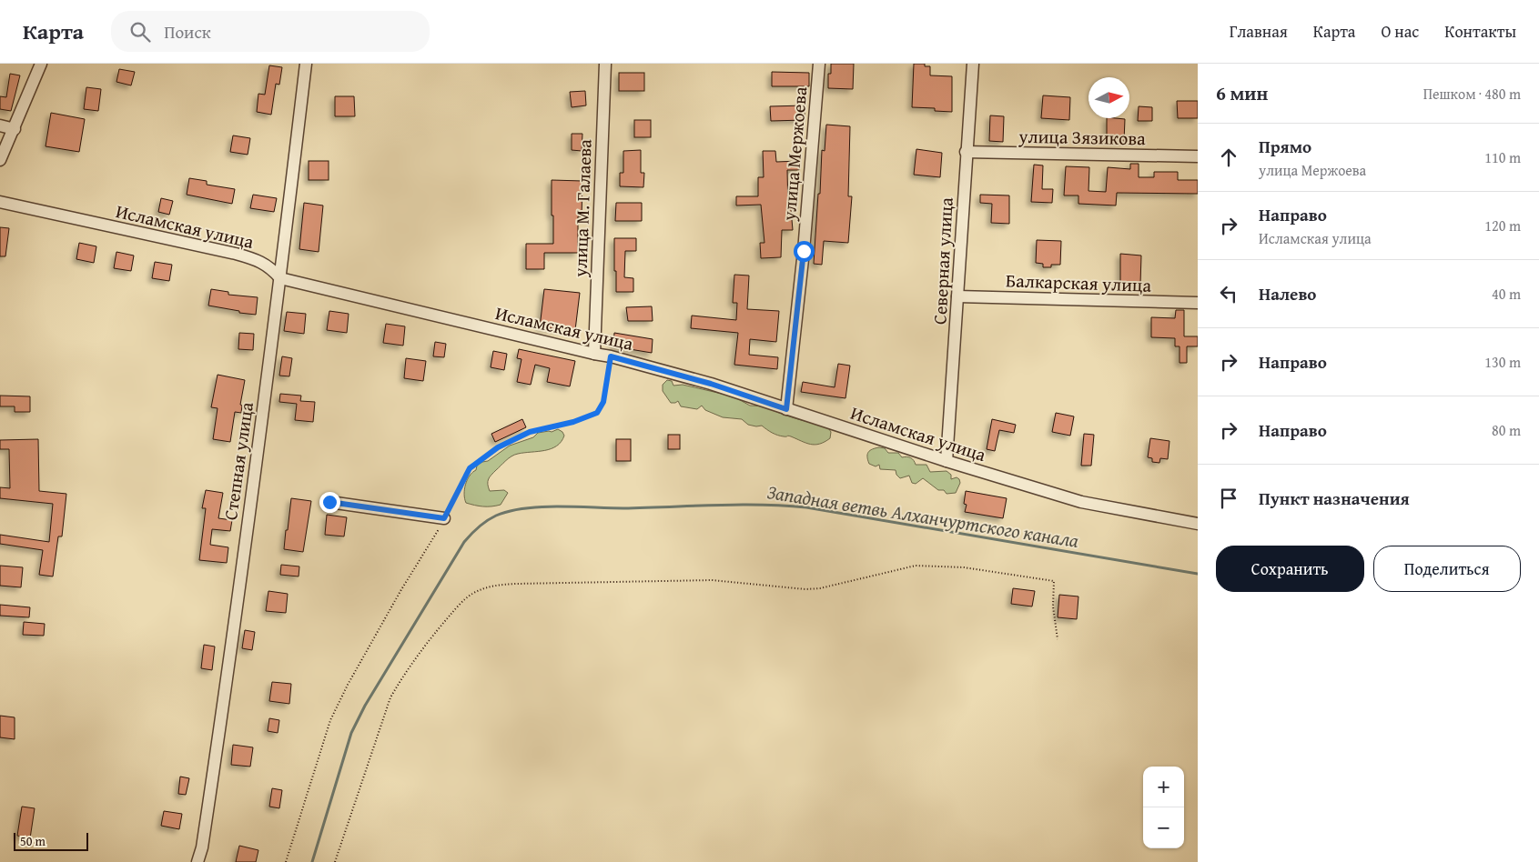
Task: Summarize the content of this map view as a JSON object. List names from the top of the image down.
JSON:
{
  "streets": {
    "street": [
      "улица Зязикова",
      "улица Мержоева",
      "улица М. Галаева",
      "Исламская улица",
      "Северная улица",
      "Балкарская улица",
      "Степная улица"
    ]
  },
  "crossings": [
    ["улица Зязикова", "Северная улица"],
    ["улица Мержоева", "Исламская улица"],
    ["улица М. Галаева", "Исламская улица"],
    ["Исламская улица", "Северная улица"],
    ["Исламская улица", "Степная улица"],
    ["Северная улица", "Балкарская улица"]
  ],
  "water": ["Западная ветвь Алханчуртского канала"],
  "scale_bar": "50 m",
  "north": "right",
  "page": {
    "header": "Карта",
    "search": "Поиск",
    "nav": [
      "Главная",
      "Карта",
      "О нас",
      "Контакты"
    ],
    "heading": ["6 мин", "Пешком · 480 m"],
    "list": [
      ["Прямо", "улица Мержоева", "110 m"],
      ["Направо", "Исламская улица", "120 m"],
      ["Налево", "40 m"],
      ["Направо", "130 m"],
      ["Направо", "80 m"],
      "Пункт назначения"
    ],
    "buttons": ["Сохранить", "Поделиться"],
    "map_buttons": ["+", "−"],
    "scale": "50 m"
  }
}
